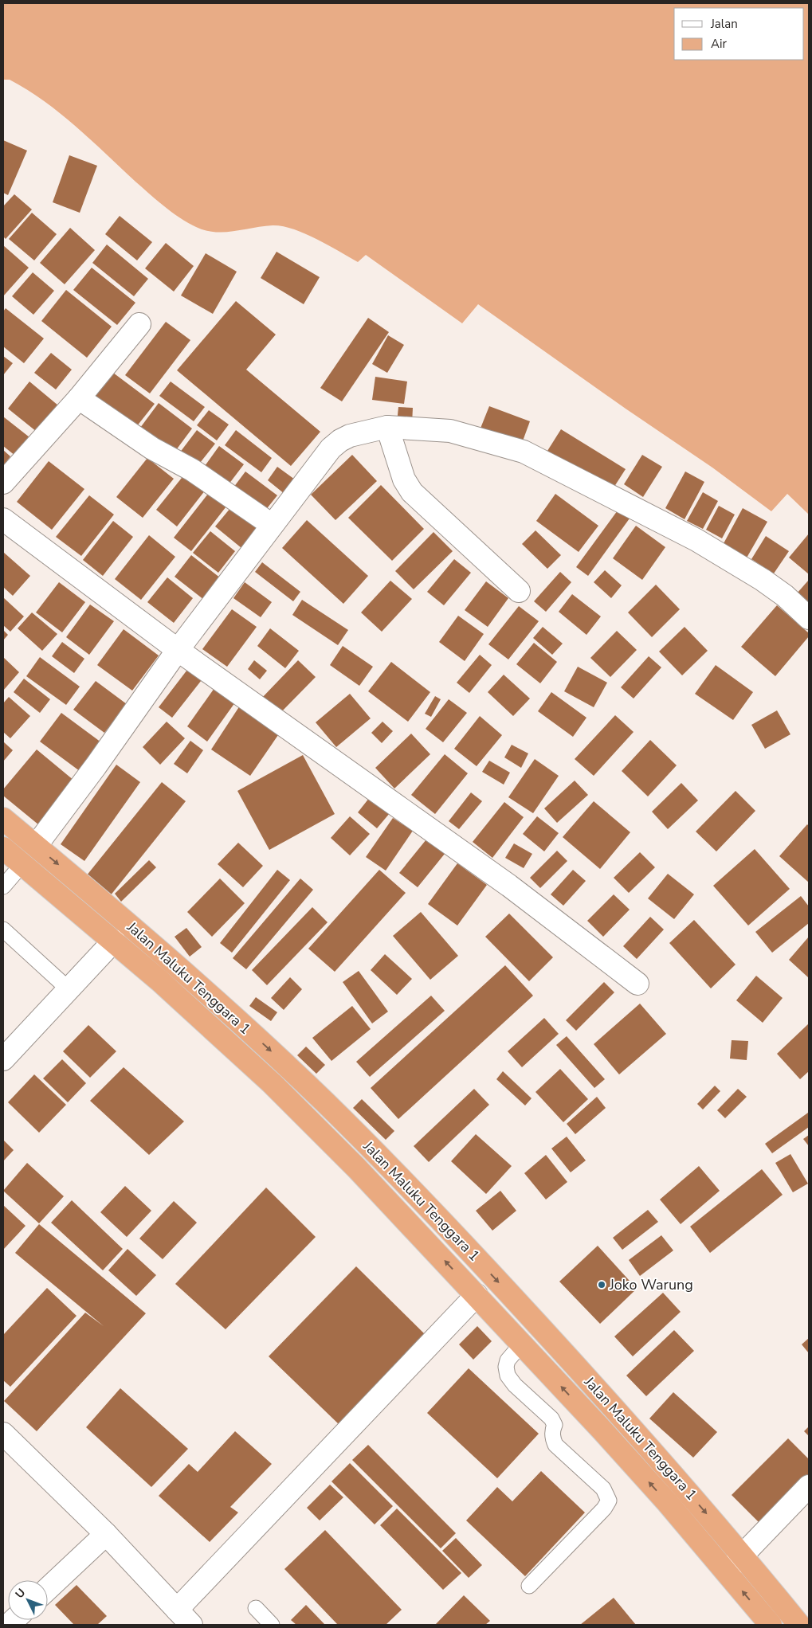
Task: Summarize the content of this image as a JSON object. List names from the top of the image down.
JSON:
{
  "streets": {
    "highway": ["Jalan Maluku Tenggara 1"]
  },
  "places": ["Joko Warung"],
  "legend": ["Jalan", "Air"],
  "north": "top left"
}
